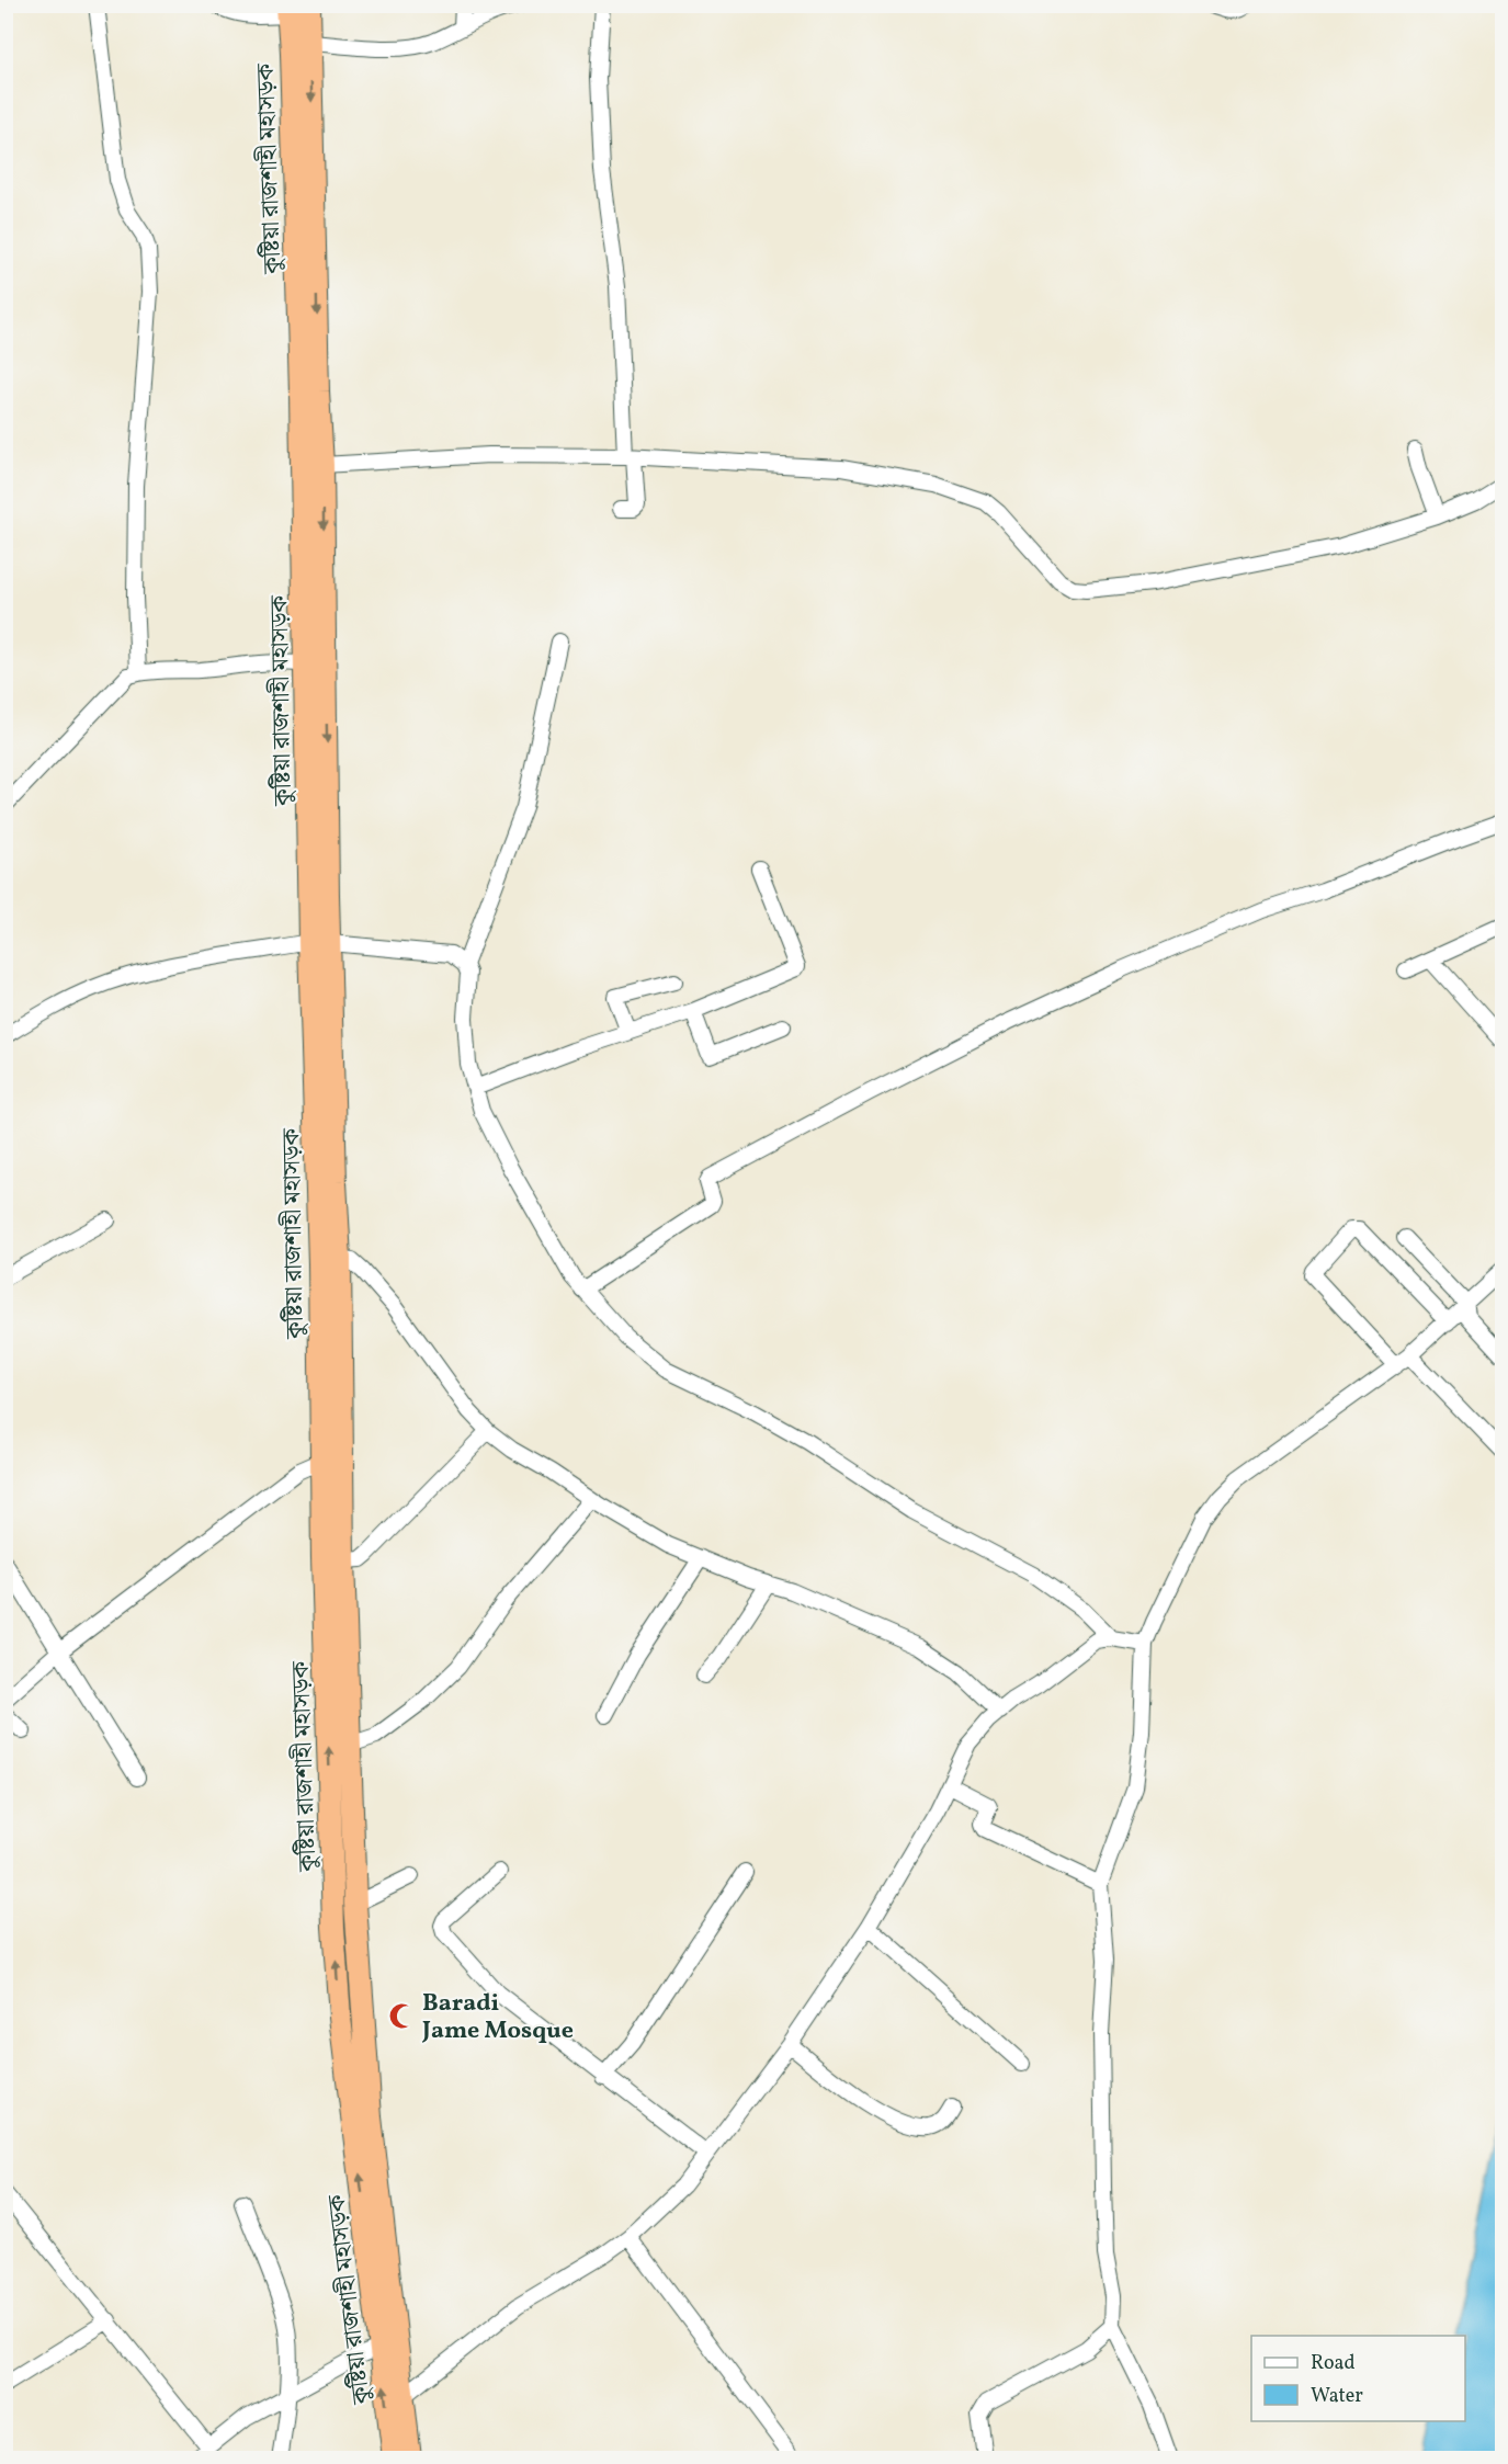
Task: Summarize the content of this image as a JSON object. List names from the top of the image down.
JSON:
{
  "streets": {
    "highway": ["কুষ্টিয়া রাজশাহী মহাসড়ক"]
  },
  "places": {
    "mosque": ["Baradi Jame Mosque"]
  },
  "legend": ["Road", "Water"]
}
